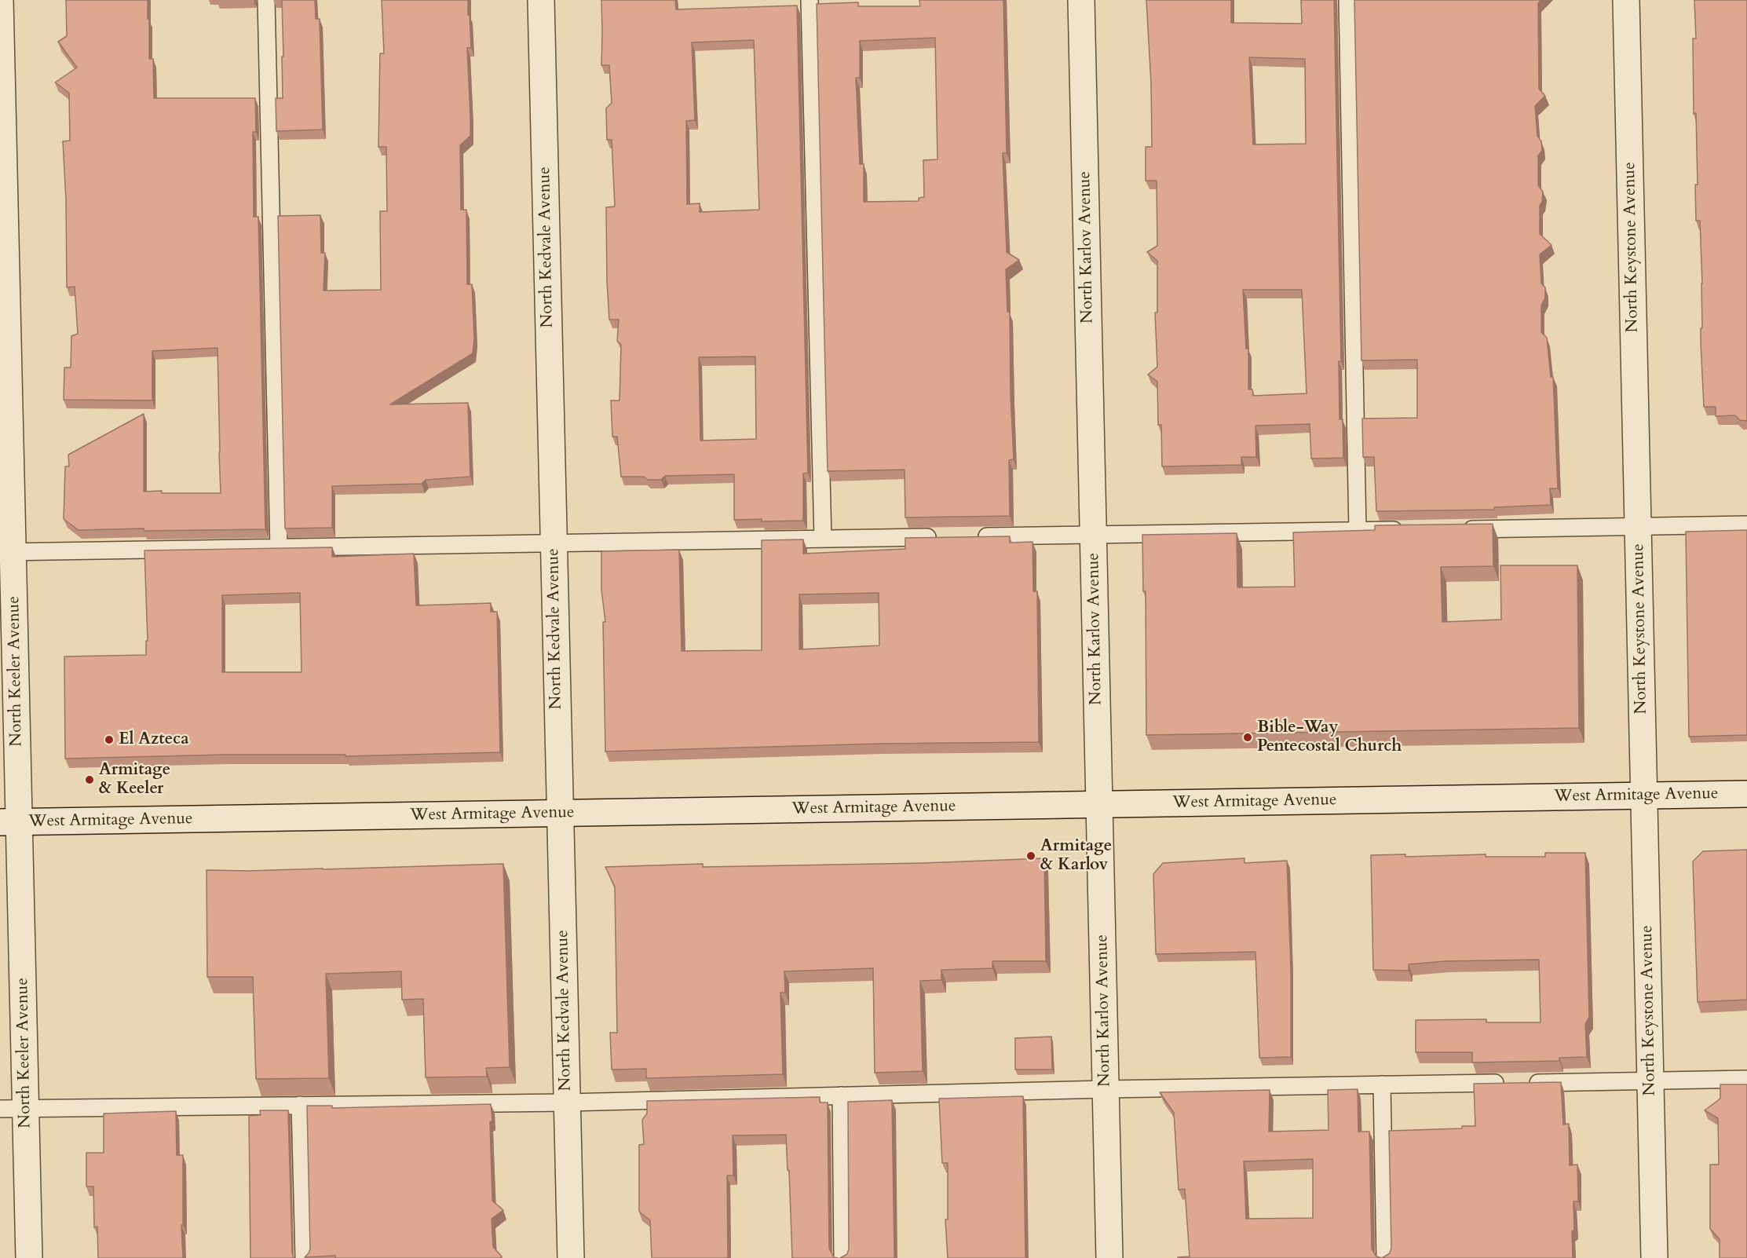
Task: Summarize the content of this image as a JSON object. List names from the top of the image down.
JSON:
{
  "streets": {
    "street": [
      "North Kedvale Avenue",
      "North Karlov Avenue",
      "North Keystone Avenue",
      "North Keeler Avenue",
      "West Armitage Avenue"
    ]
  },
  "crossings": [
    ["North Kedvale Avenue", "West Armitage Avenue"],
    ["North Karlov Avenue", "West Armitage Avenue"],
    ["North Keystone Avenue", "West Armitage Avenue"],
    ["North Keeler Avenue", "West Armitage Avenue"]
  ],
  "places": [
    "Bible-Way Pentecostal Church",
    "El Azteca",
    "Armitage & Keeler",
    "Armitage & Karlov"
  ]
}
